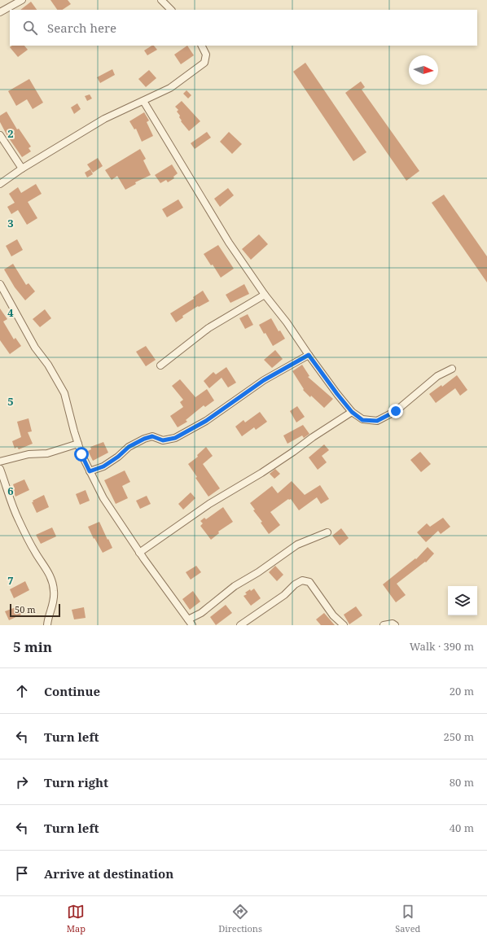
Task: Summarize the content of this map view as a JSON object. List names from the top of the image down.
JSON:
{
  "scale_bar": "50 m",
  "north": "right",
  "page": {
    "search": "Search here",
    "scale": "50 m",
    "heading": ["5 min", "Walk · 390 m"],
    "list": [
      ["Continue", "20 m"],
      ["Turn left", "250 m"],
      ["Turn right", "80 m"],
      ["Turn left", "40 m"],
      "Arrive at destination"
    ],
    "nav": ["Map", "Directions", "Saved"]
  },
  "grid": {
    "rows": [
      "2",
      "3",
      "4",
      "5",
      "6",
      "7"
    ]
  }
}
